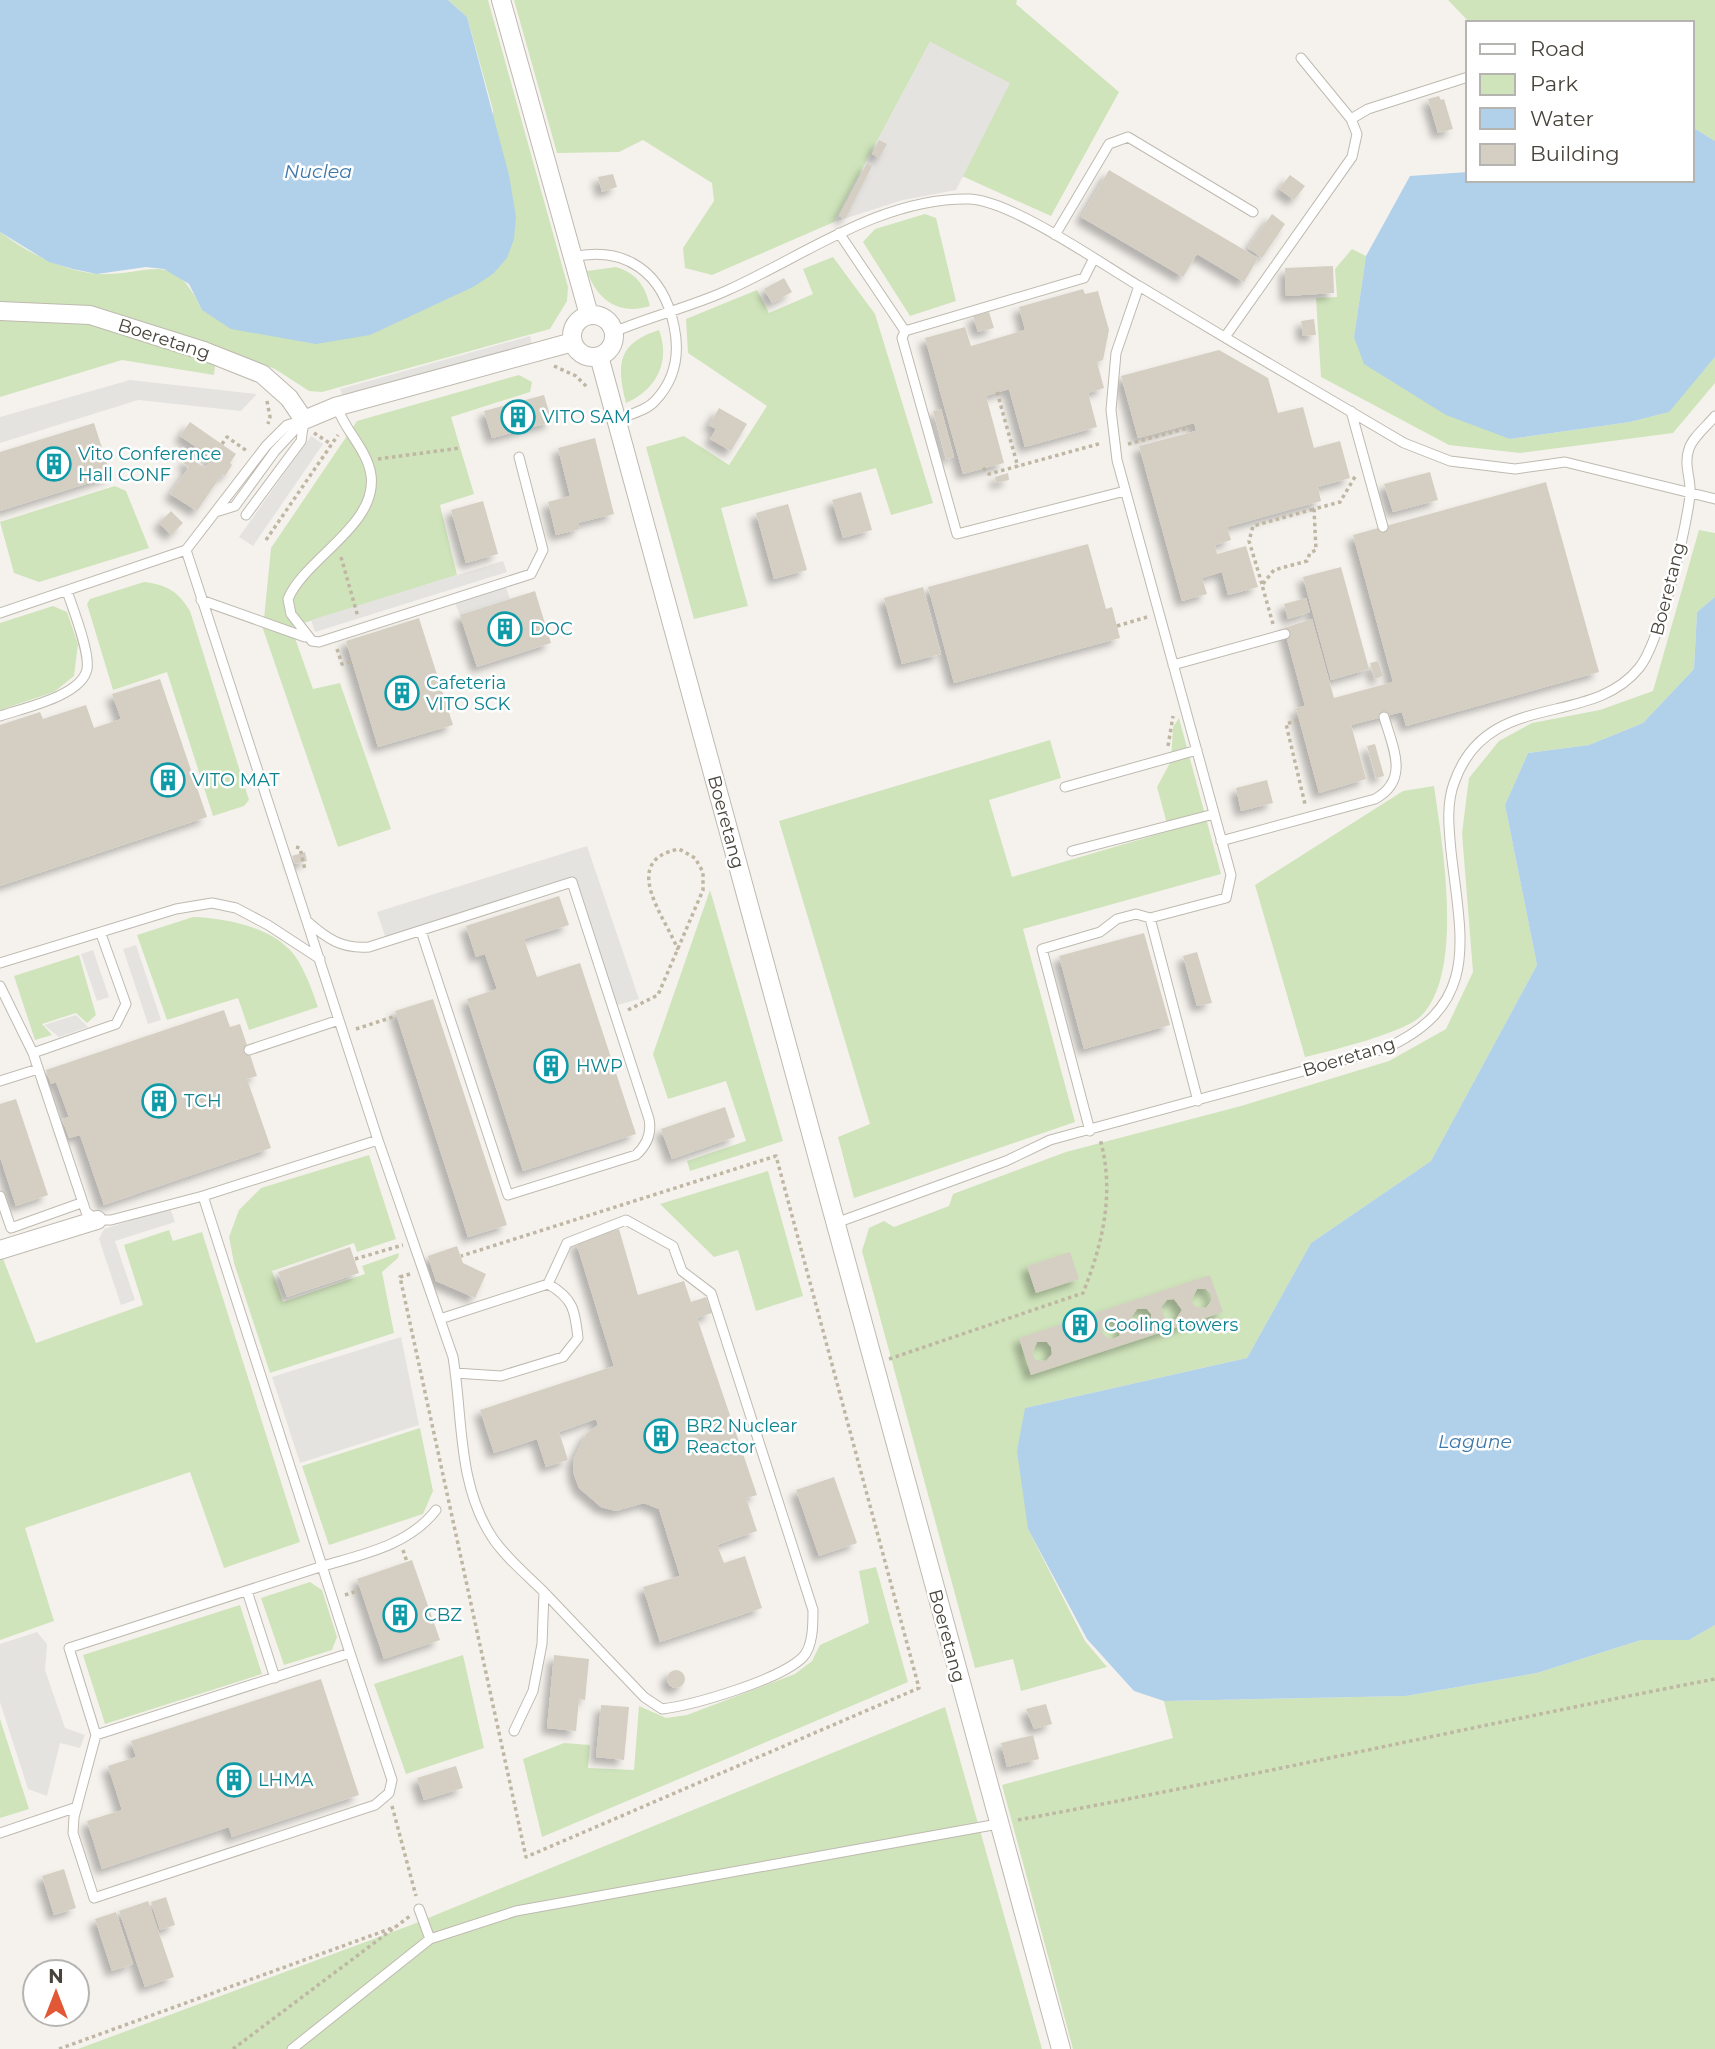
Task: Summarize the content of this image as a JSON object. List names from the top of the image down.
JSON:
{
  "streets": {
    "street": ["Boeretang"]
  },
  "water": ["Nuclea", "Lagune"],
  "places": {
    "building": [
      "VITO SAM",
      "Vito Conference Hall CONF",
      "DOC",
      "Cafeteria VITO SCK",
      "VITO MAT",
      "HWP",
      "TCH",
      "Cooling towers",
      "BR2 Nuclear Reactor",
      "CBZ",
      "LHMA"
    ]
  },
  "legend": [
    "Road",
    "Park",
    "Water",
    "Building"
  ],
  "north": "top"
}
